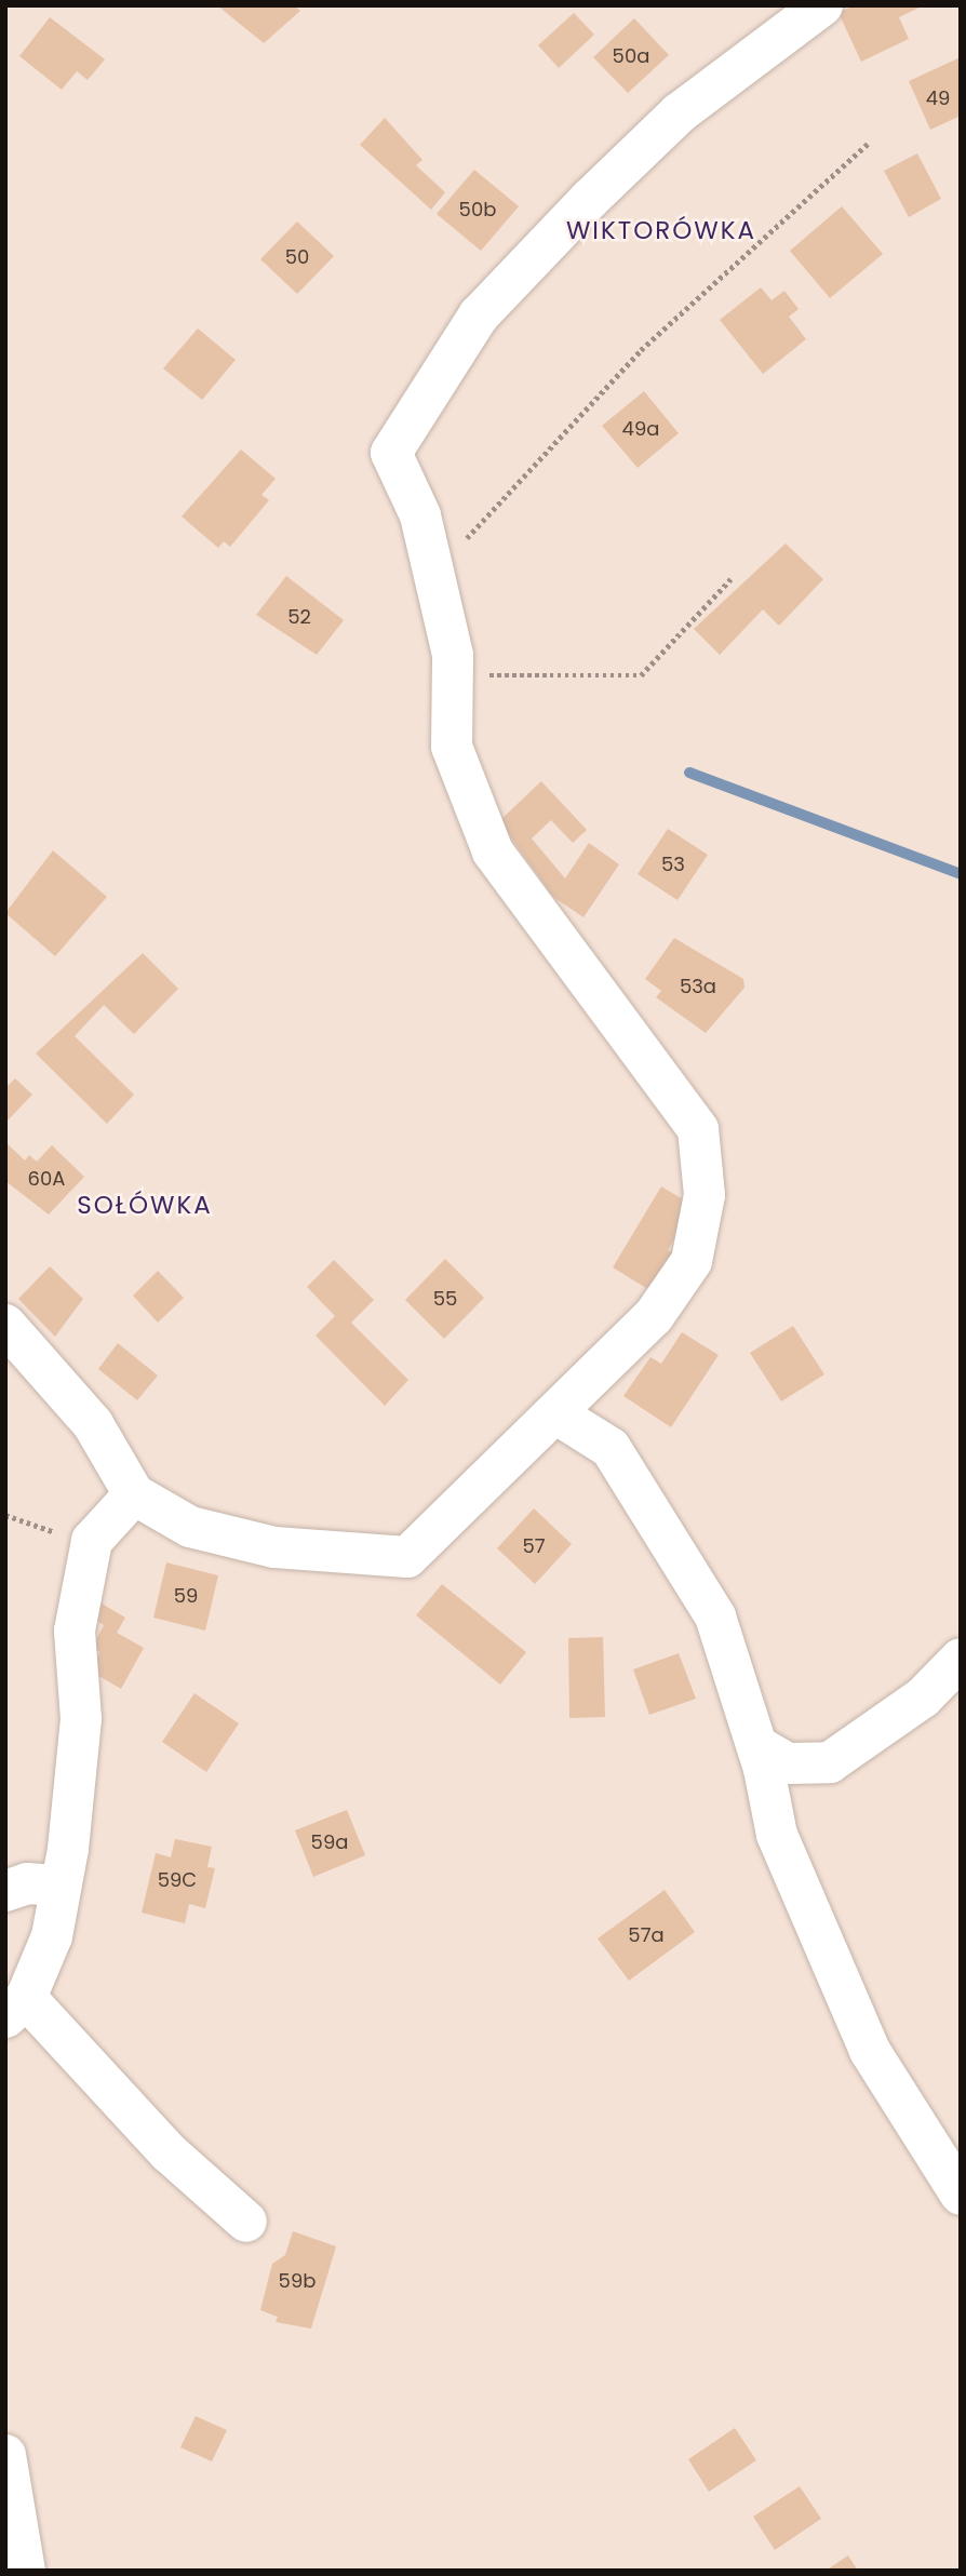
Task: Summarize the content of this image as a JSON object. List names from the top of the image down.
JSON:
{
  "districts": ["WIKTORÓWKA", "SOŁÓWKA"],
  "house_numbers": [
    "50a",
    "49",
    "50b",
    "50",
    "49a",
    "52",
    "53",
    "53a",
    "60A",
    "55",
    "57",
    "59",
    "59a",
    "59C",
    "57a",
    "59b"
  ]
}
